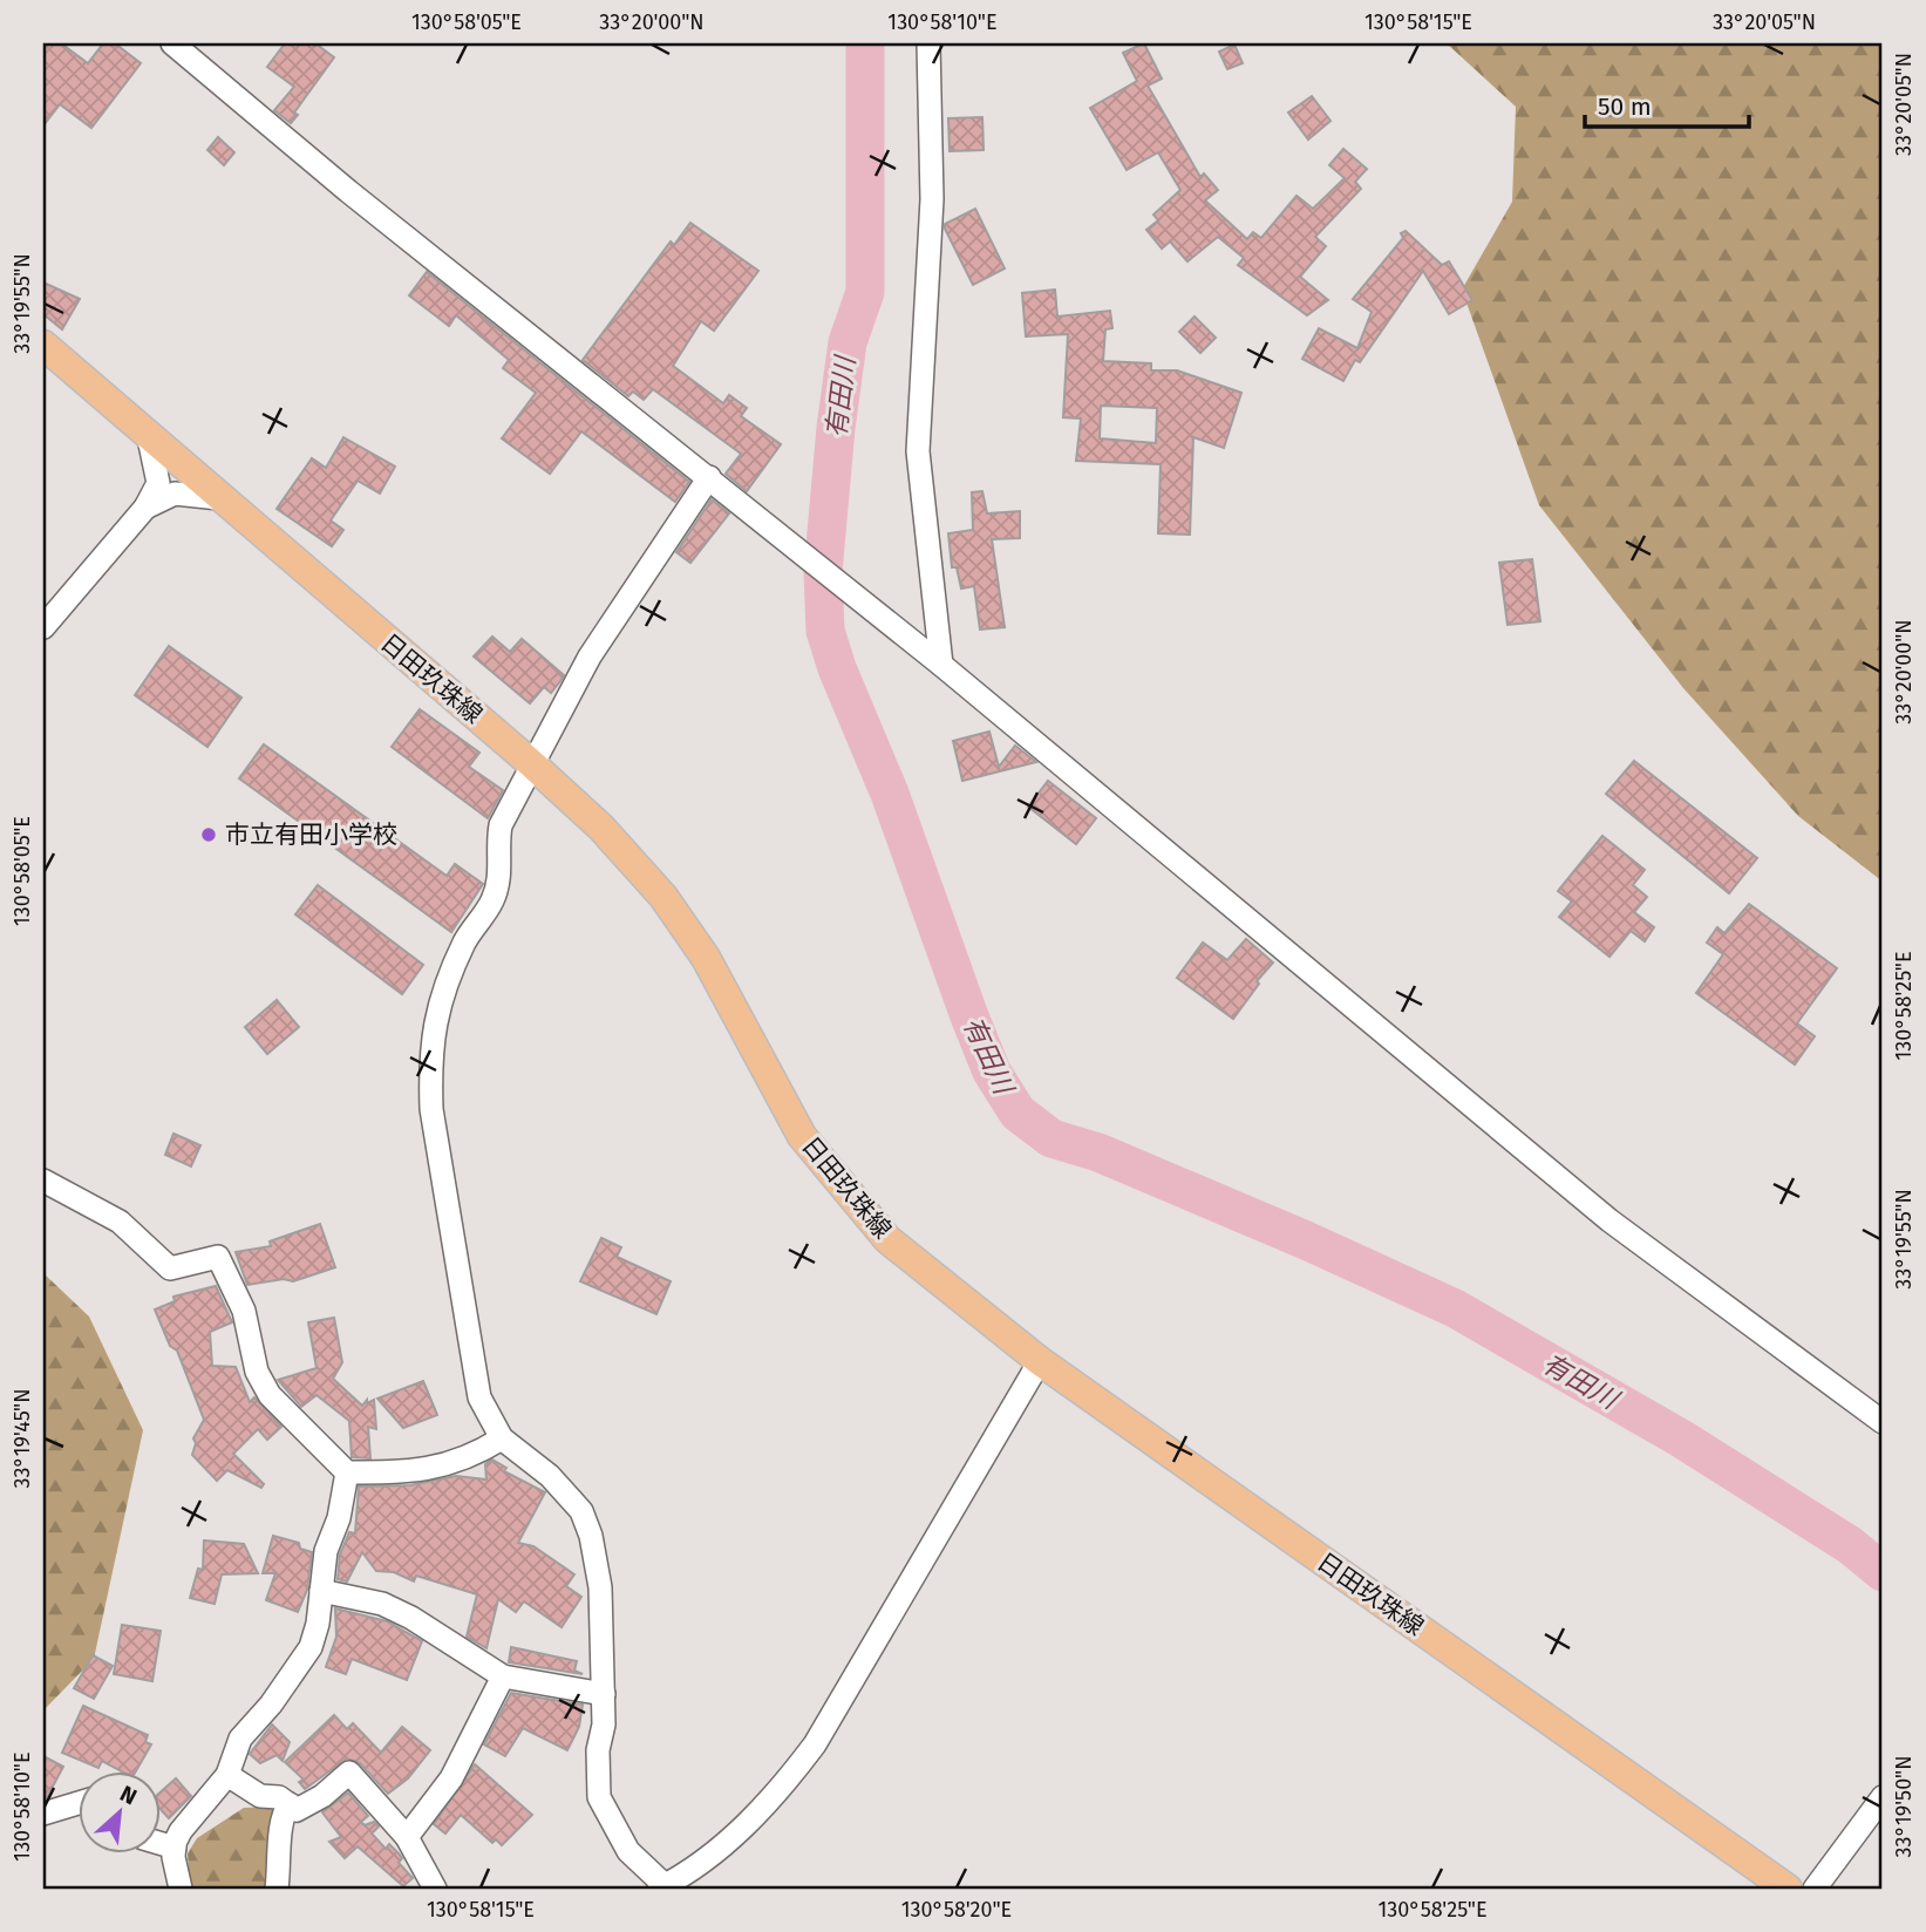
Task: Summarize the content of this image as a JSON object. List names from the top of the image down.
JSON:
{
  "streets": {
    "main road": ["日田玖珠線"]
  },
  "water": ["有田川"],
  "places": ["市立有田小学校"],
  "scale_bar": "50 m",
  "north": "top right",
  "coordinates": [
    "130°58'05\"E",
    "33°20'00\"N",
    "130°58'10\"E",
    "130°58'15\"E",
    "33°20'05\"N",
    "33°19'55\"N",
    "130°58'25\"E",
    "33°19'45\"N",
    "33°19'50\"N",
    "130°58'20\"E"
  ]
}
